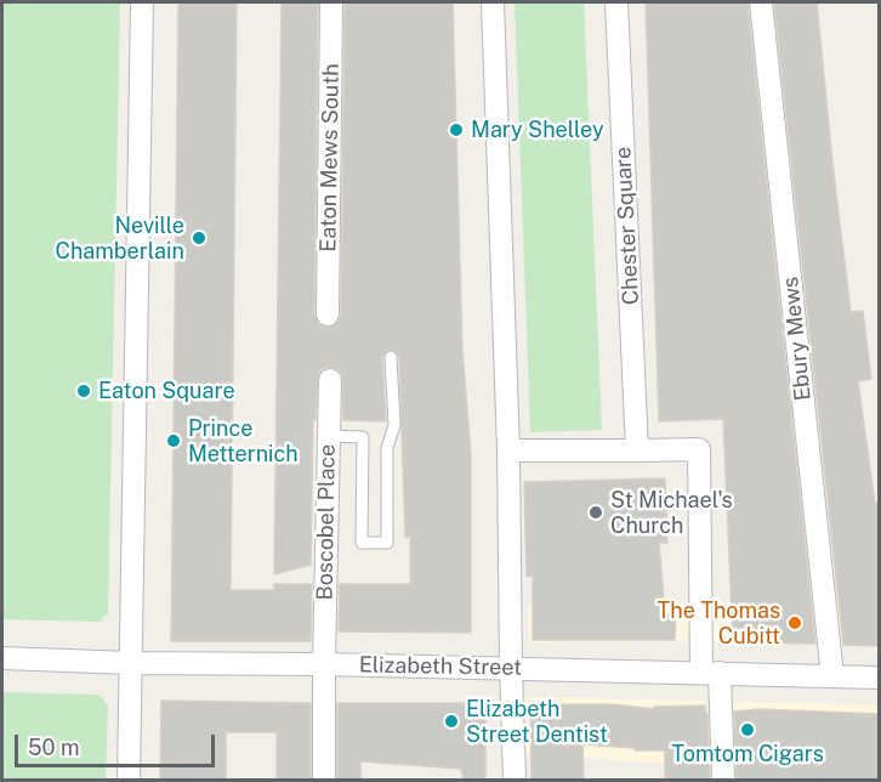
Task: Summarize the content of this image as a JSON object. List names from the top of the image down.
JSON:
{
  "streets": {
    "street": [
      "Eaton Mews South",
      "Chester Square",
      "Ebury Mews",
      "Boscobel Place",
      "Elizabeth Street"
    ]
  },
  "crossings": [
    ["Ebury Mews", "Elizabeth Street"],
    ["Boscobel Place", "Elizabeth Street"]
  ],
  "places": [
    "Mary Shelley",
    "Neville Chamberlain",
    "Eaton Square",
    "Prince Metternich",
    "St Michael's Church",
    "The Thomas Cubitt",
    "Elizabeth Street Dentist",
    "Tomtom Cigars"
  ],
  "scale_bar": "50 m"
}
